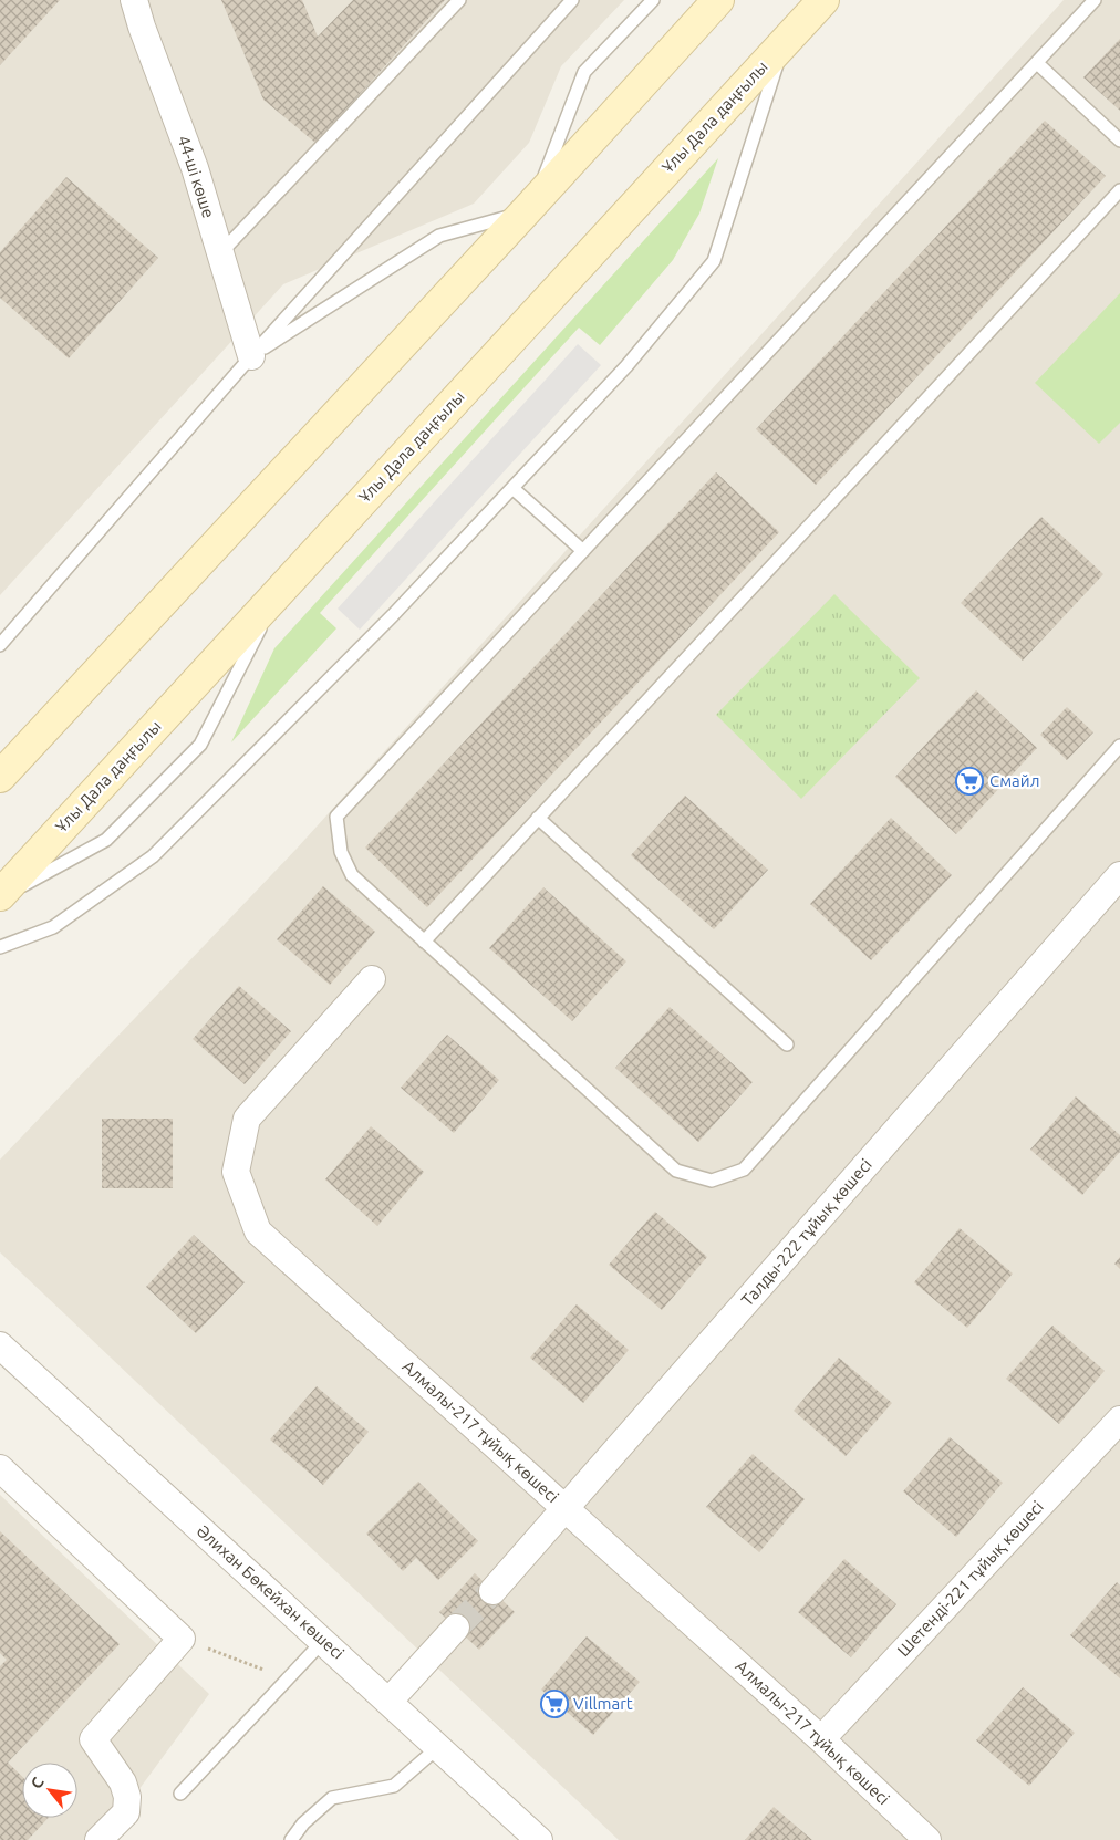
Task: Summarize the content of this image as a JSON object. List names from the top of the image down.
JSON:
{
  "streets": {
    "main road": ["Ұлы Дала даңғылы"],
    "street": [
      "44-ші көше",
      "Талды-222 тұйық көшесі",
      "Алмалы-217 тұйық көшесі",
      "Шетенді-221 тұйық көшесі",
      "Әлихан Бөкейхан көшесі"
    ]
  },
  "crossings": [
    ["Талды-222 тұйық көшесі", "Алмалы-217 тұйық көшесі"],
    ["Алмалы-217 тұйық көшесі", "Шетенді-221 тұйық көшесі"]
  ],
  "places": {
    "supermarket": ["Смайл", "Villmart"]
  },
  "north": "top left"
}
